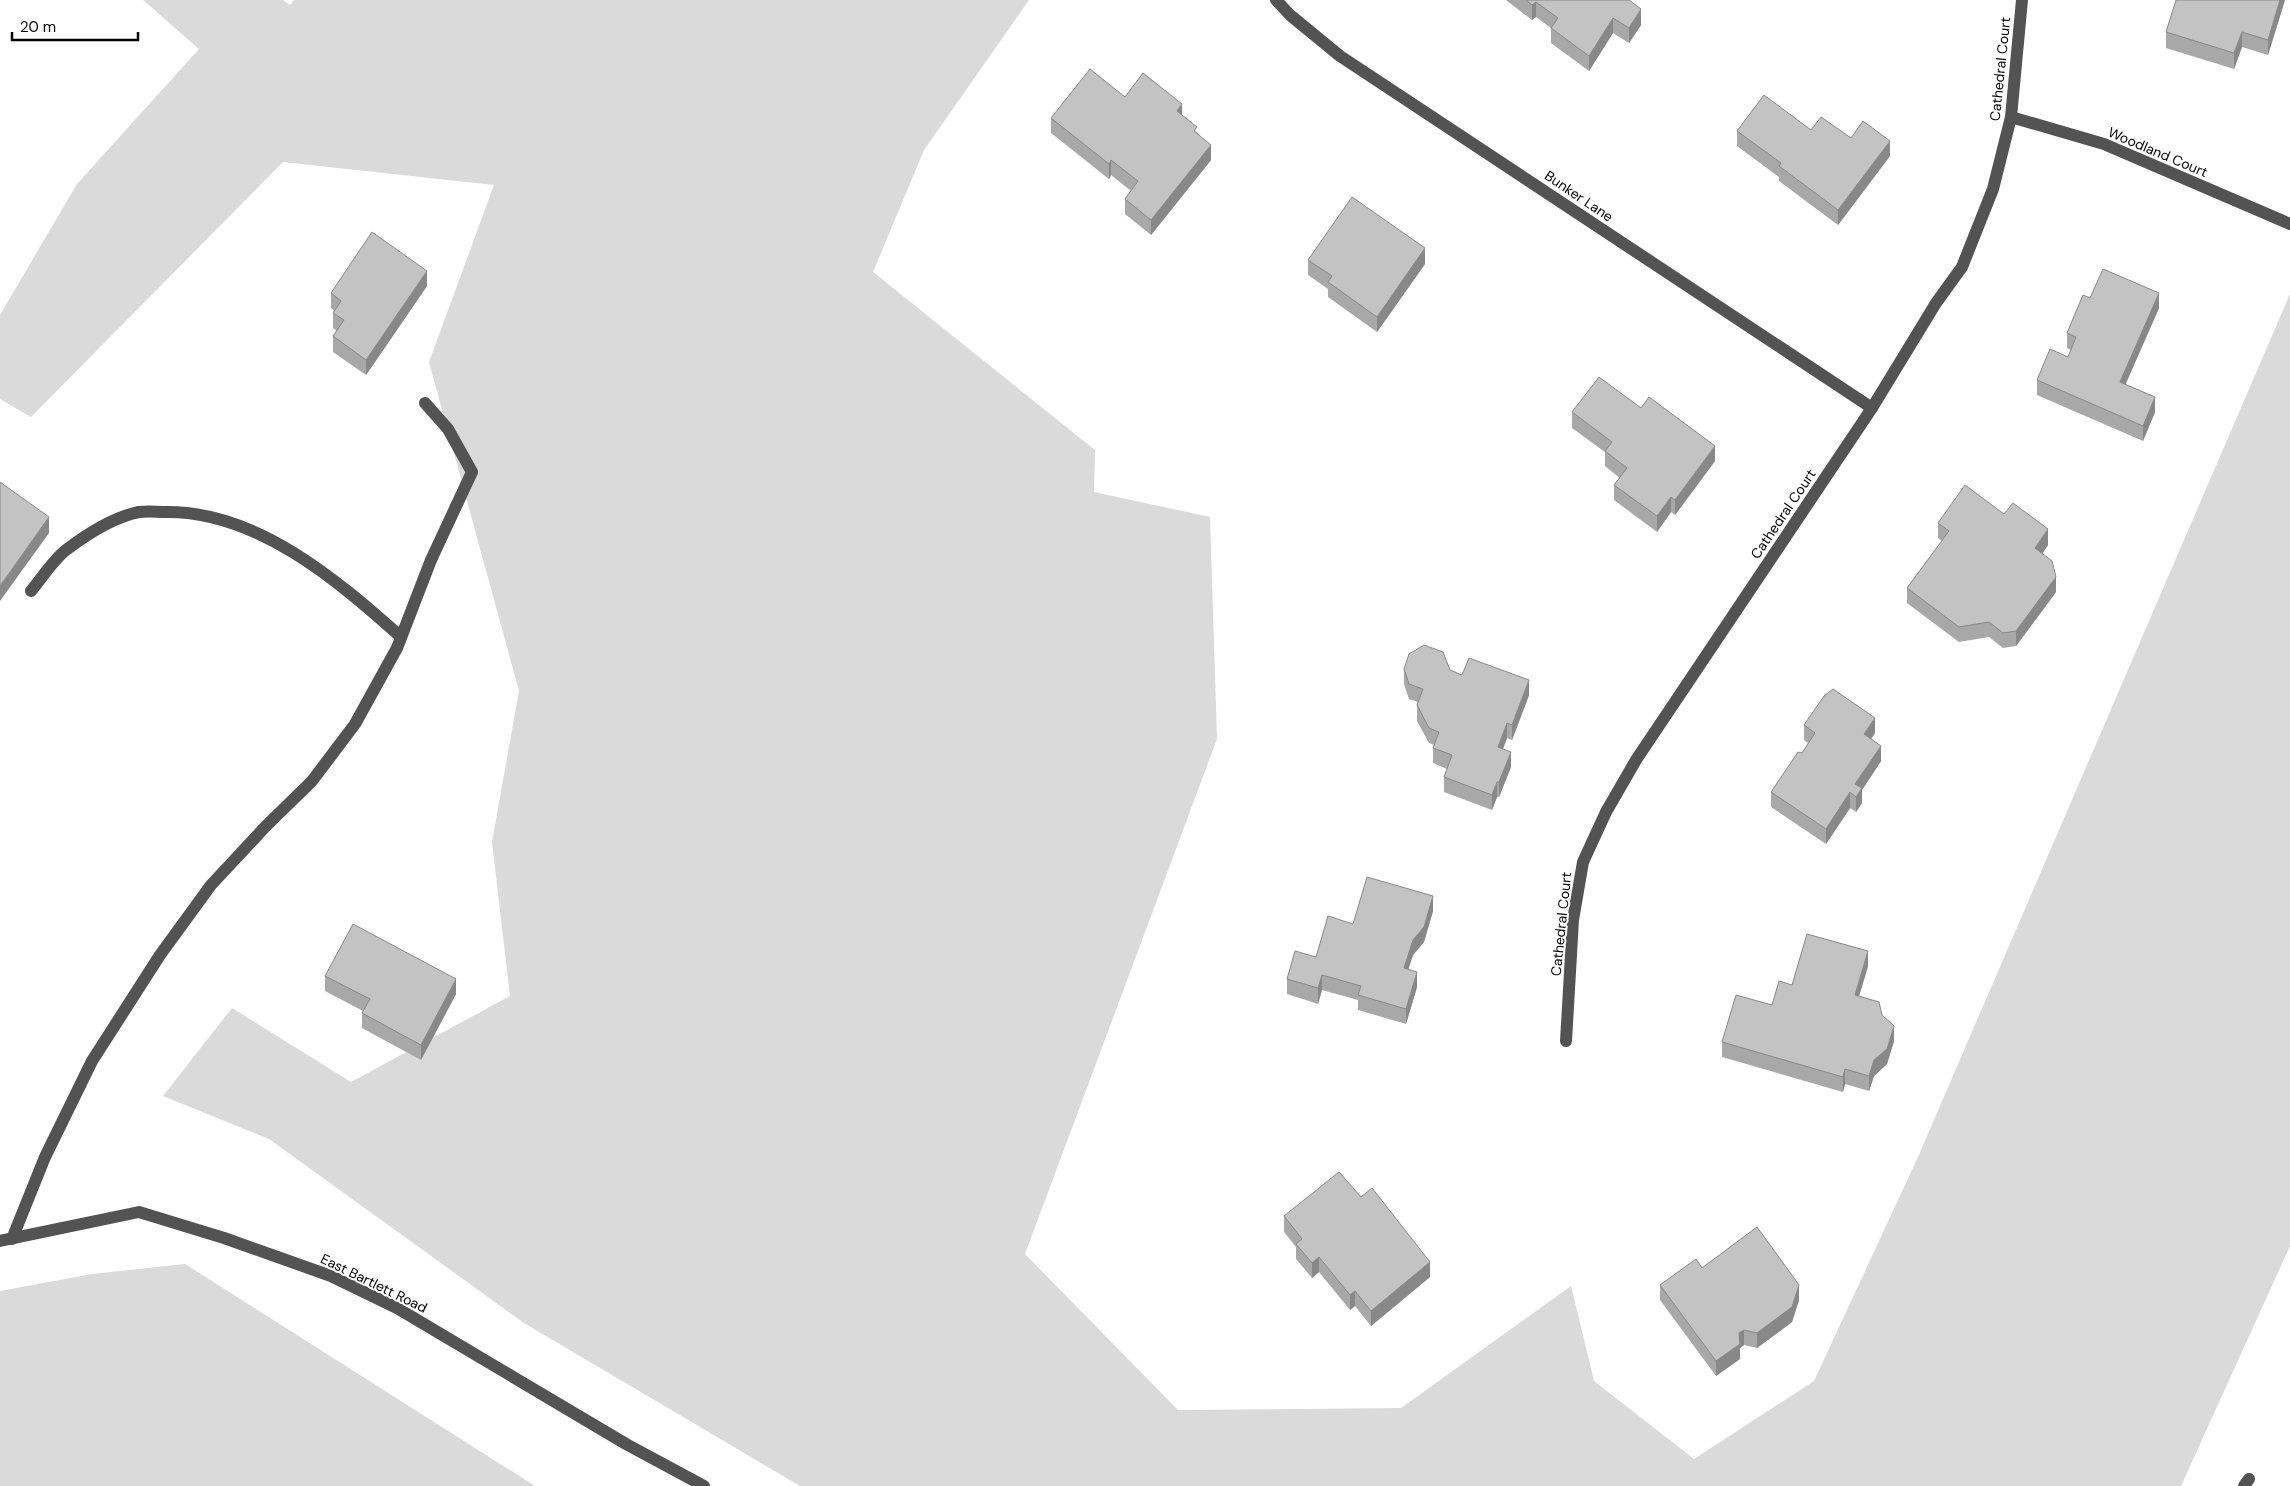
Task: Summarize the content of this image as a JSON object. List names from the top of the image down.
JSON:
{
  "streets": {
    "street": [
      "Cathedral Court",
      "Woodland Court",
      "Bunker Lane",
      "East Bartlett Road"
    ]
  },
  "crossings": [
    ["Cathedral Court", "Woodland Court"],
    ["Cathedral Court", "Bunker Lane"]
  ],
  "scale_bar": "20 m"
}
